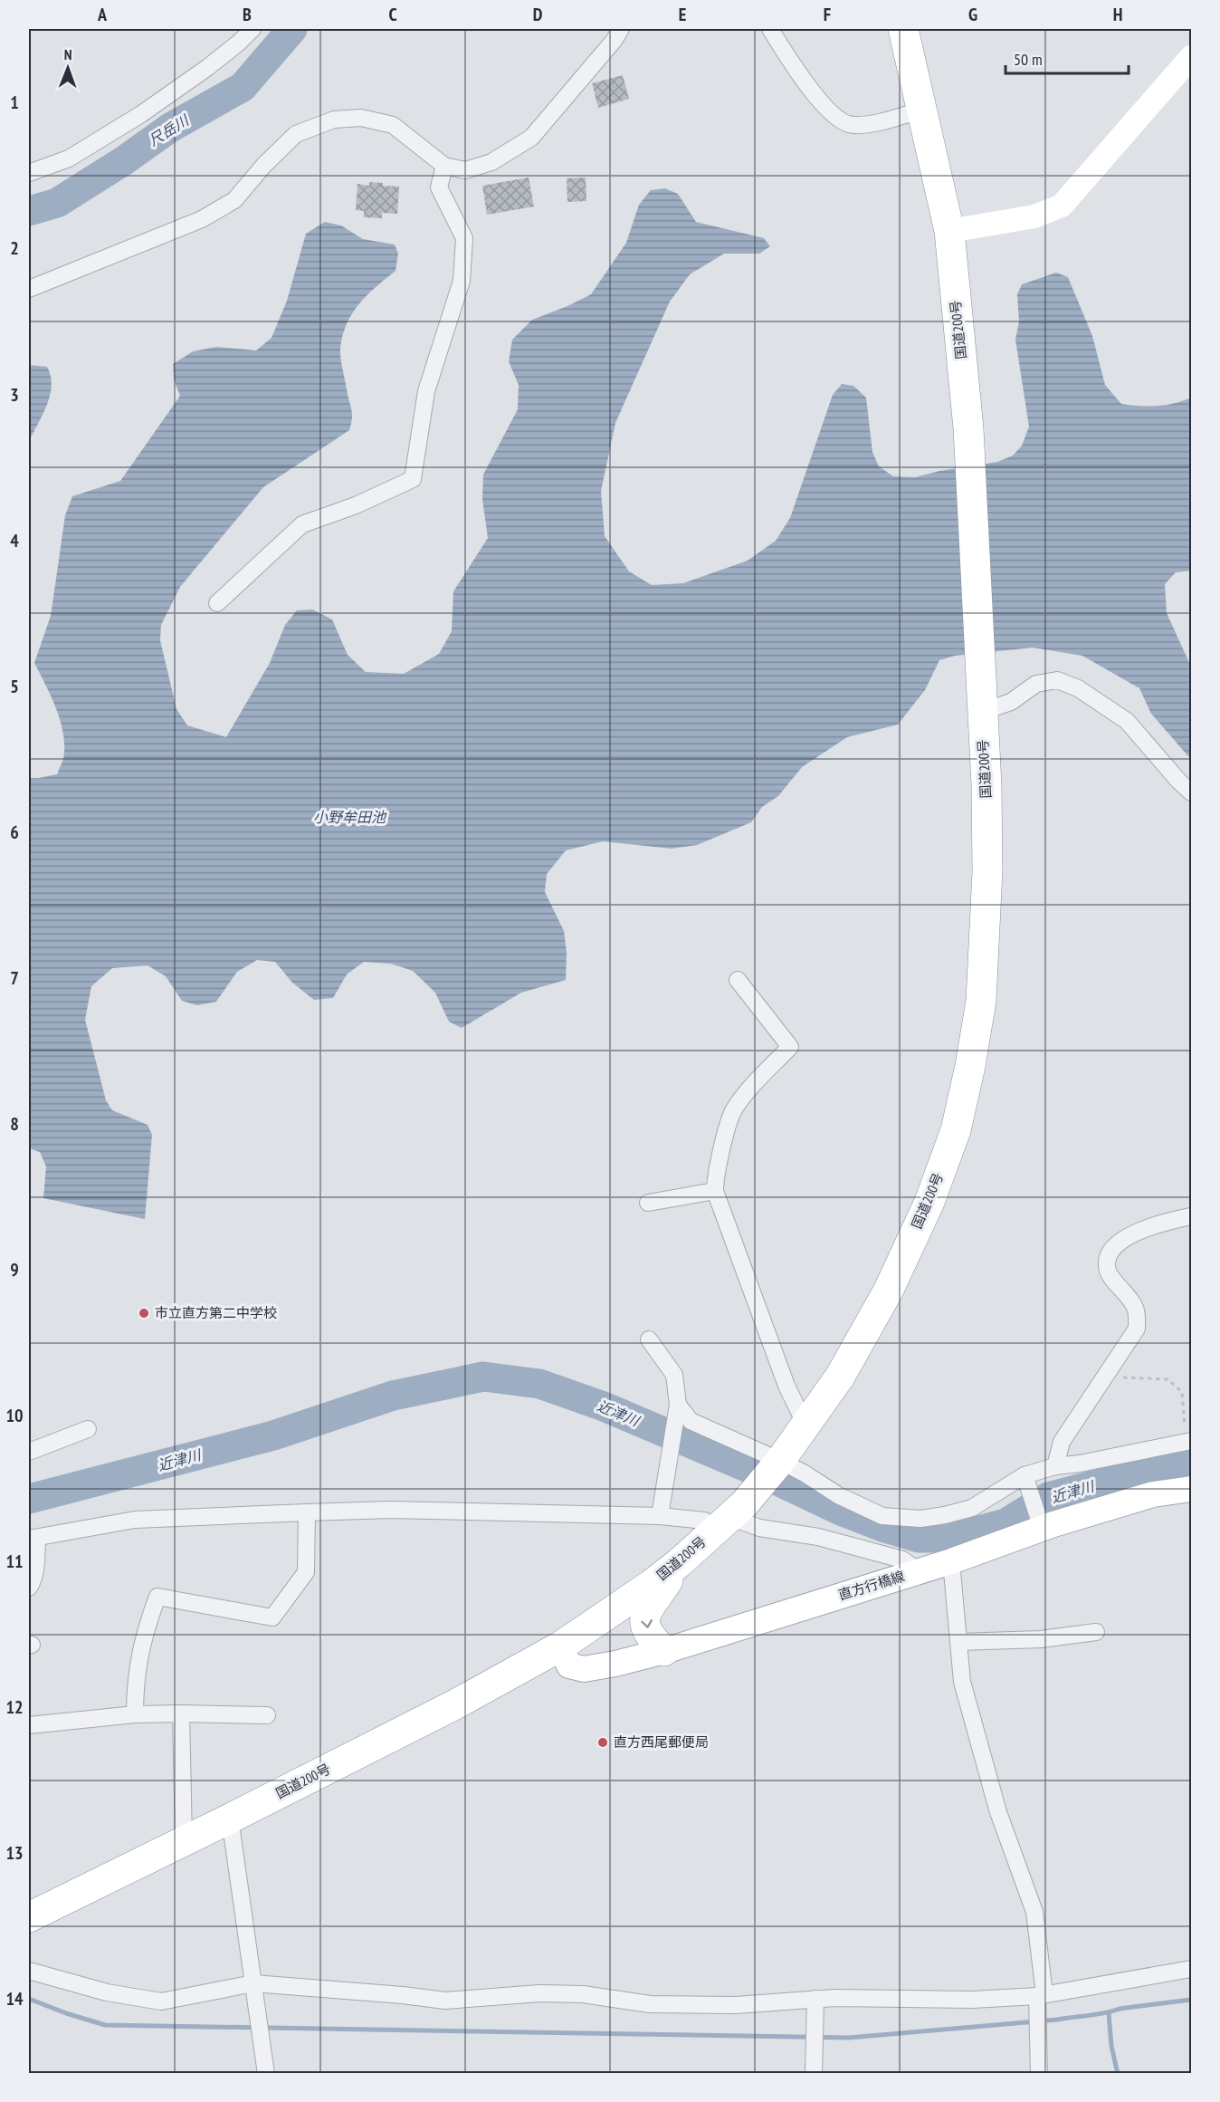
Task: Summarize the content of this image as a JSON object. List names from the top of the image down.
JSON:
{
  "streets": {
    "highway": ["国道200号"],
    "main road": ["直方行橋線"]
  },
  "crossings": [
    ["国道200号", "直方行橋線"]
  ],
  "water": ["尺岳川", "小野牟田池", "近津川"],
  "places": ["市立直方第二中学校", "直方西尾郵便局"],
  "scale_bar": "50 m",
  "north": "top",
  "grid": {
    "columns": [
      "A",
      "B",
      "C",
      "D",
      "E",
      "F",
      "G",
      "H"
    ],
    "rows": [
      "1",
      "2",
      "3",
      "4",
      "5",
      "6",
      "7",
      "8",
      "9",
      "10",
      "11",
      "12",
      "13",
      "14"
    ]
  }
}
